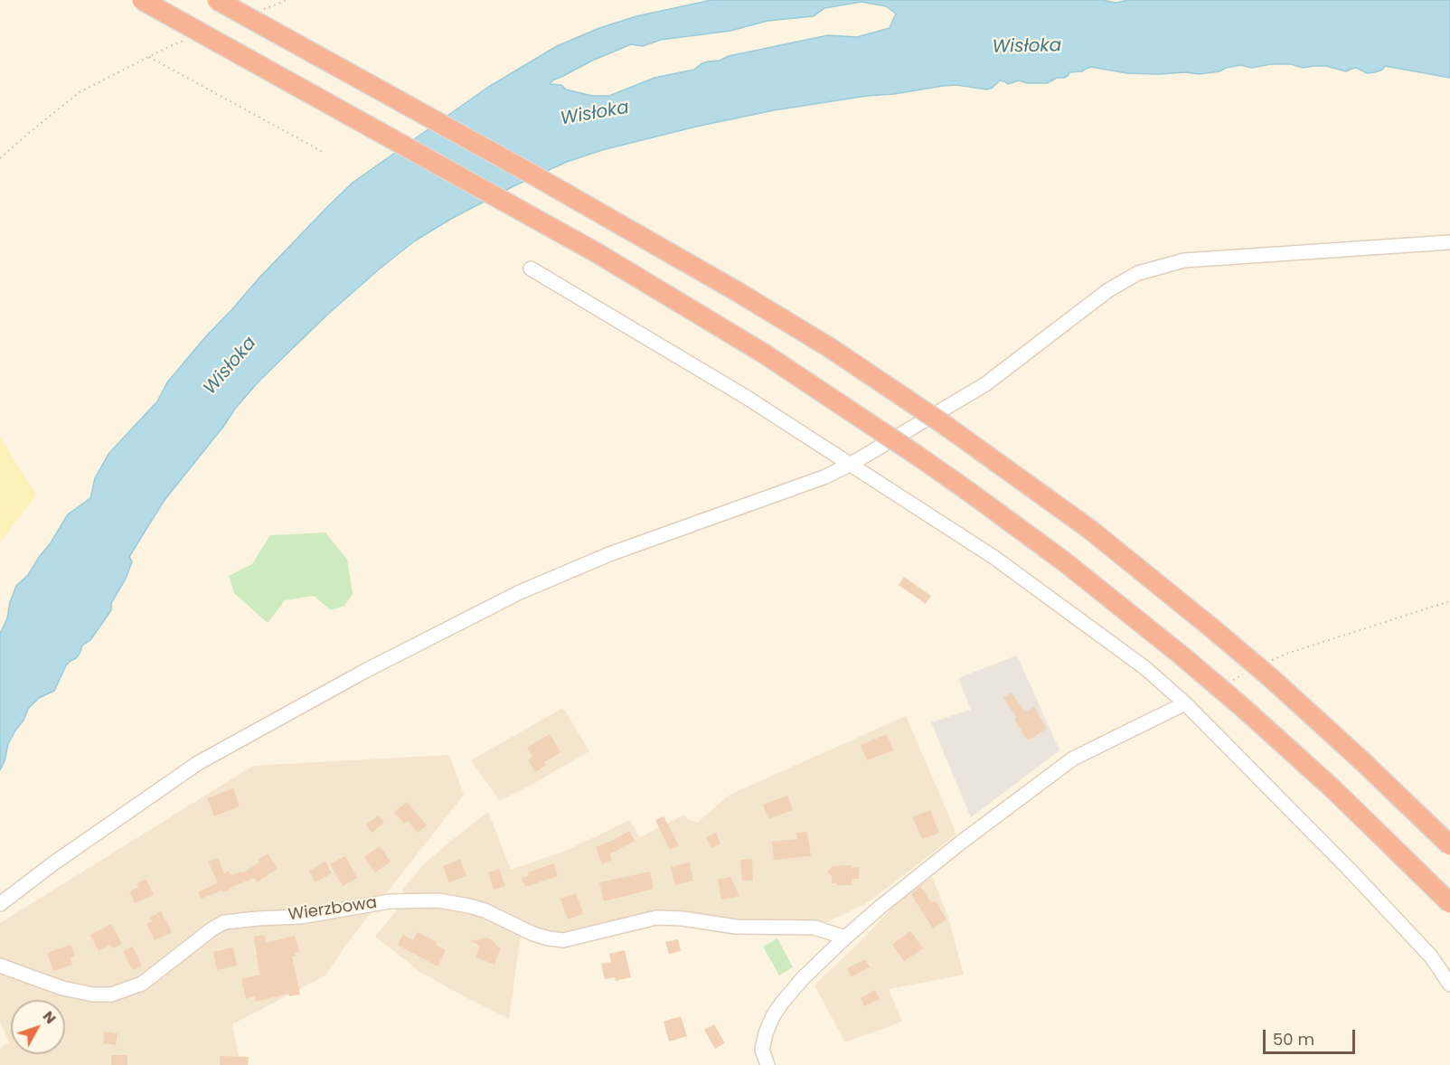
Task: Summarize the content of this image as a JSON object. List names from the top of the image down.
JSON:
{
  "streets": {
    "street": ["Wierzbowa"]
  },
  "water": ["Wisłoka"],
  "scale_bar": "50 m",
  "north": "top right"
}
